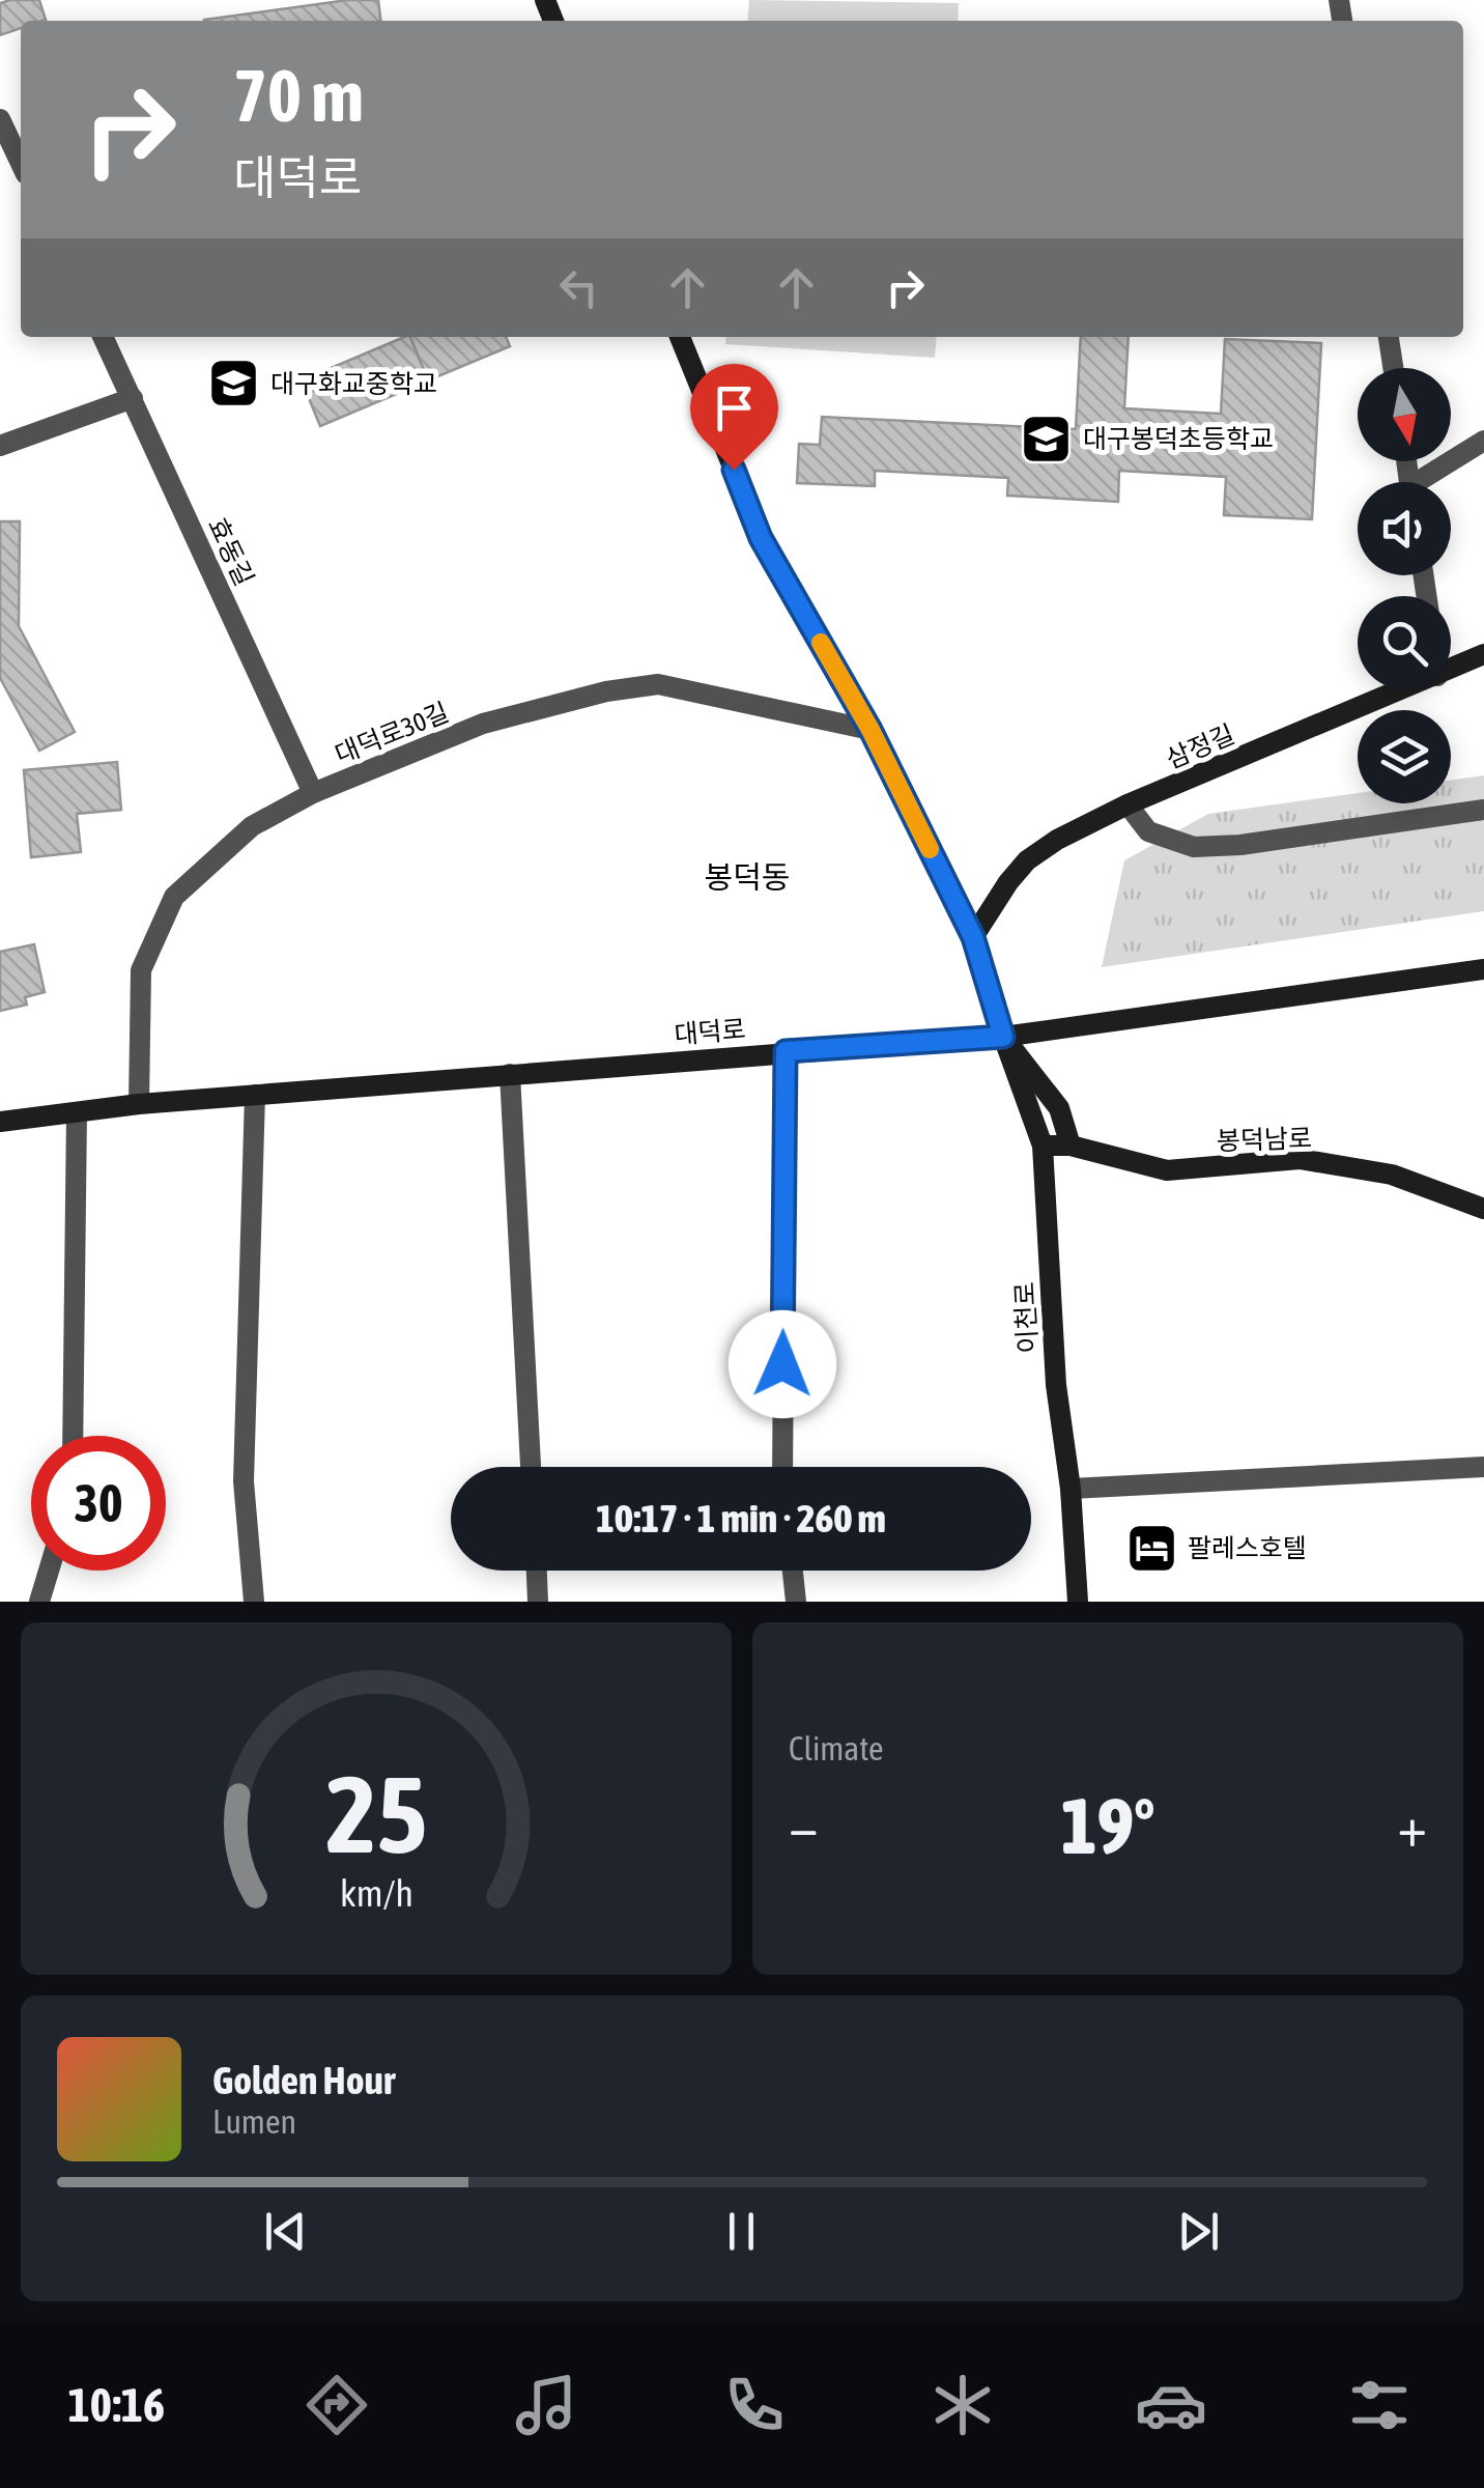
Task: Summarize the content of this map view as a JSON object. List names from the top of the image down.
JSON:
{
  "streets": {
    "main road": [
      "삼정길",
      "대덕로",
      "봉덕남로",
      "이천로"
    ],
    "street": ["효동길", "대덕로30길"]
  },
  "crossings": [
    ["효동길", "대덕로30길"],
    ["대덕로30길", "대덕로"],
    ["대덕로30길", "이천로"],
    ["삼정길", "이천로"],
    ["대덕로", "이천로"],
    ["봉덕남로", "이천로"]
  ],
  "districts": ["봉덕동"],
  "places": {
    "school or university": ["대구화교중학교", "대구봉덕초등학교"],
    "hotel": ["팔레스호텔"]
  },
  "north": "bottom",
  "page": {
    "turn": ["70 m", "대덕로"],
    "limit": "30",
    "trip": "10:17 · 1 min · 260 m",
    "tile": "Climate",
    "heat": ["−", "19°", "+"],
    "song": ["Golden Hour", "Lumen"],
    "tabs": "10:16",
    "gauge": ["25", "km/h"]
  }
}
